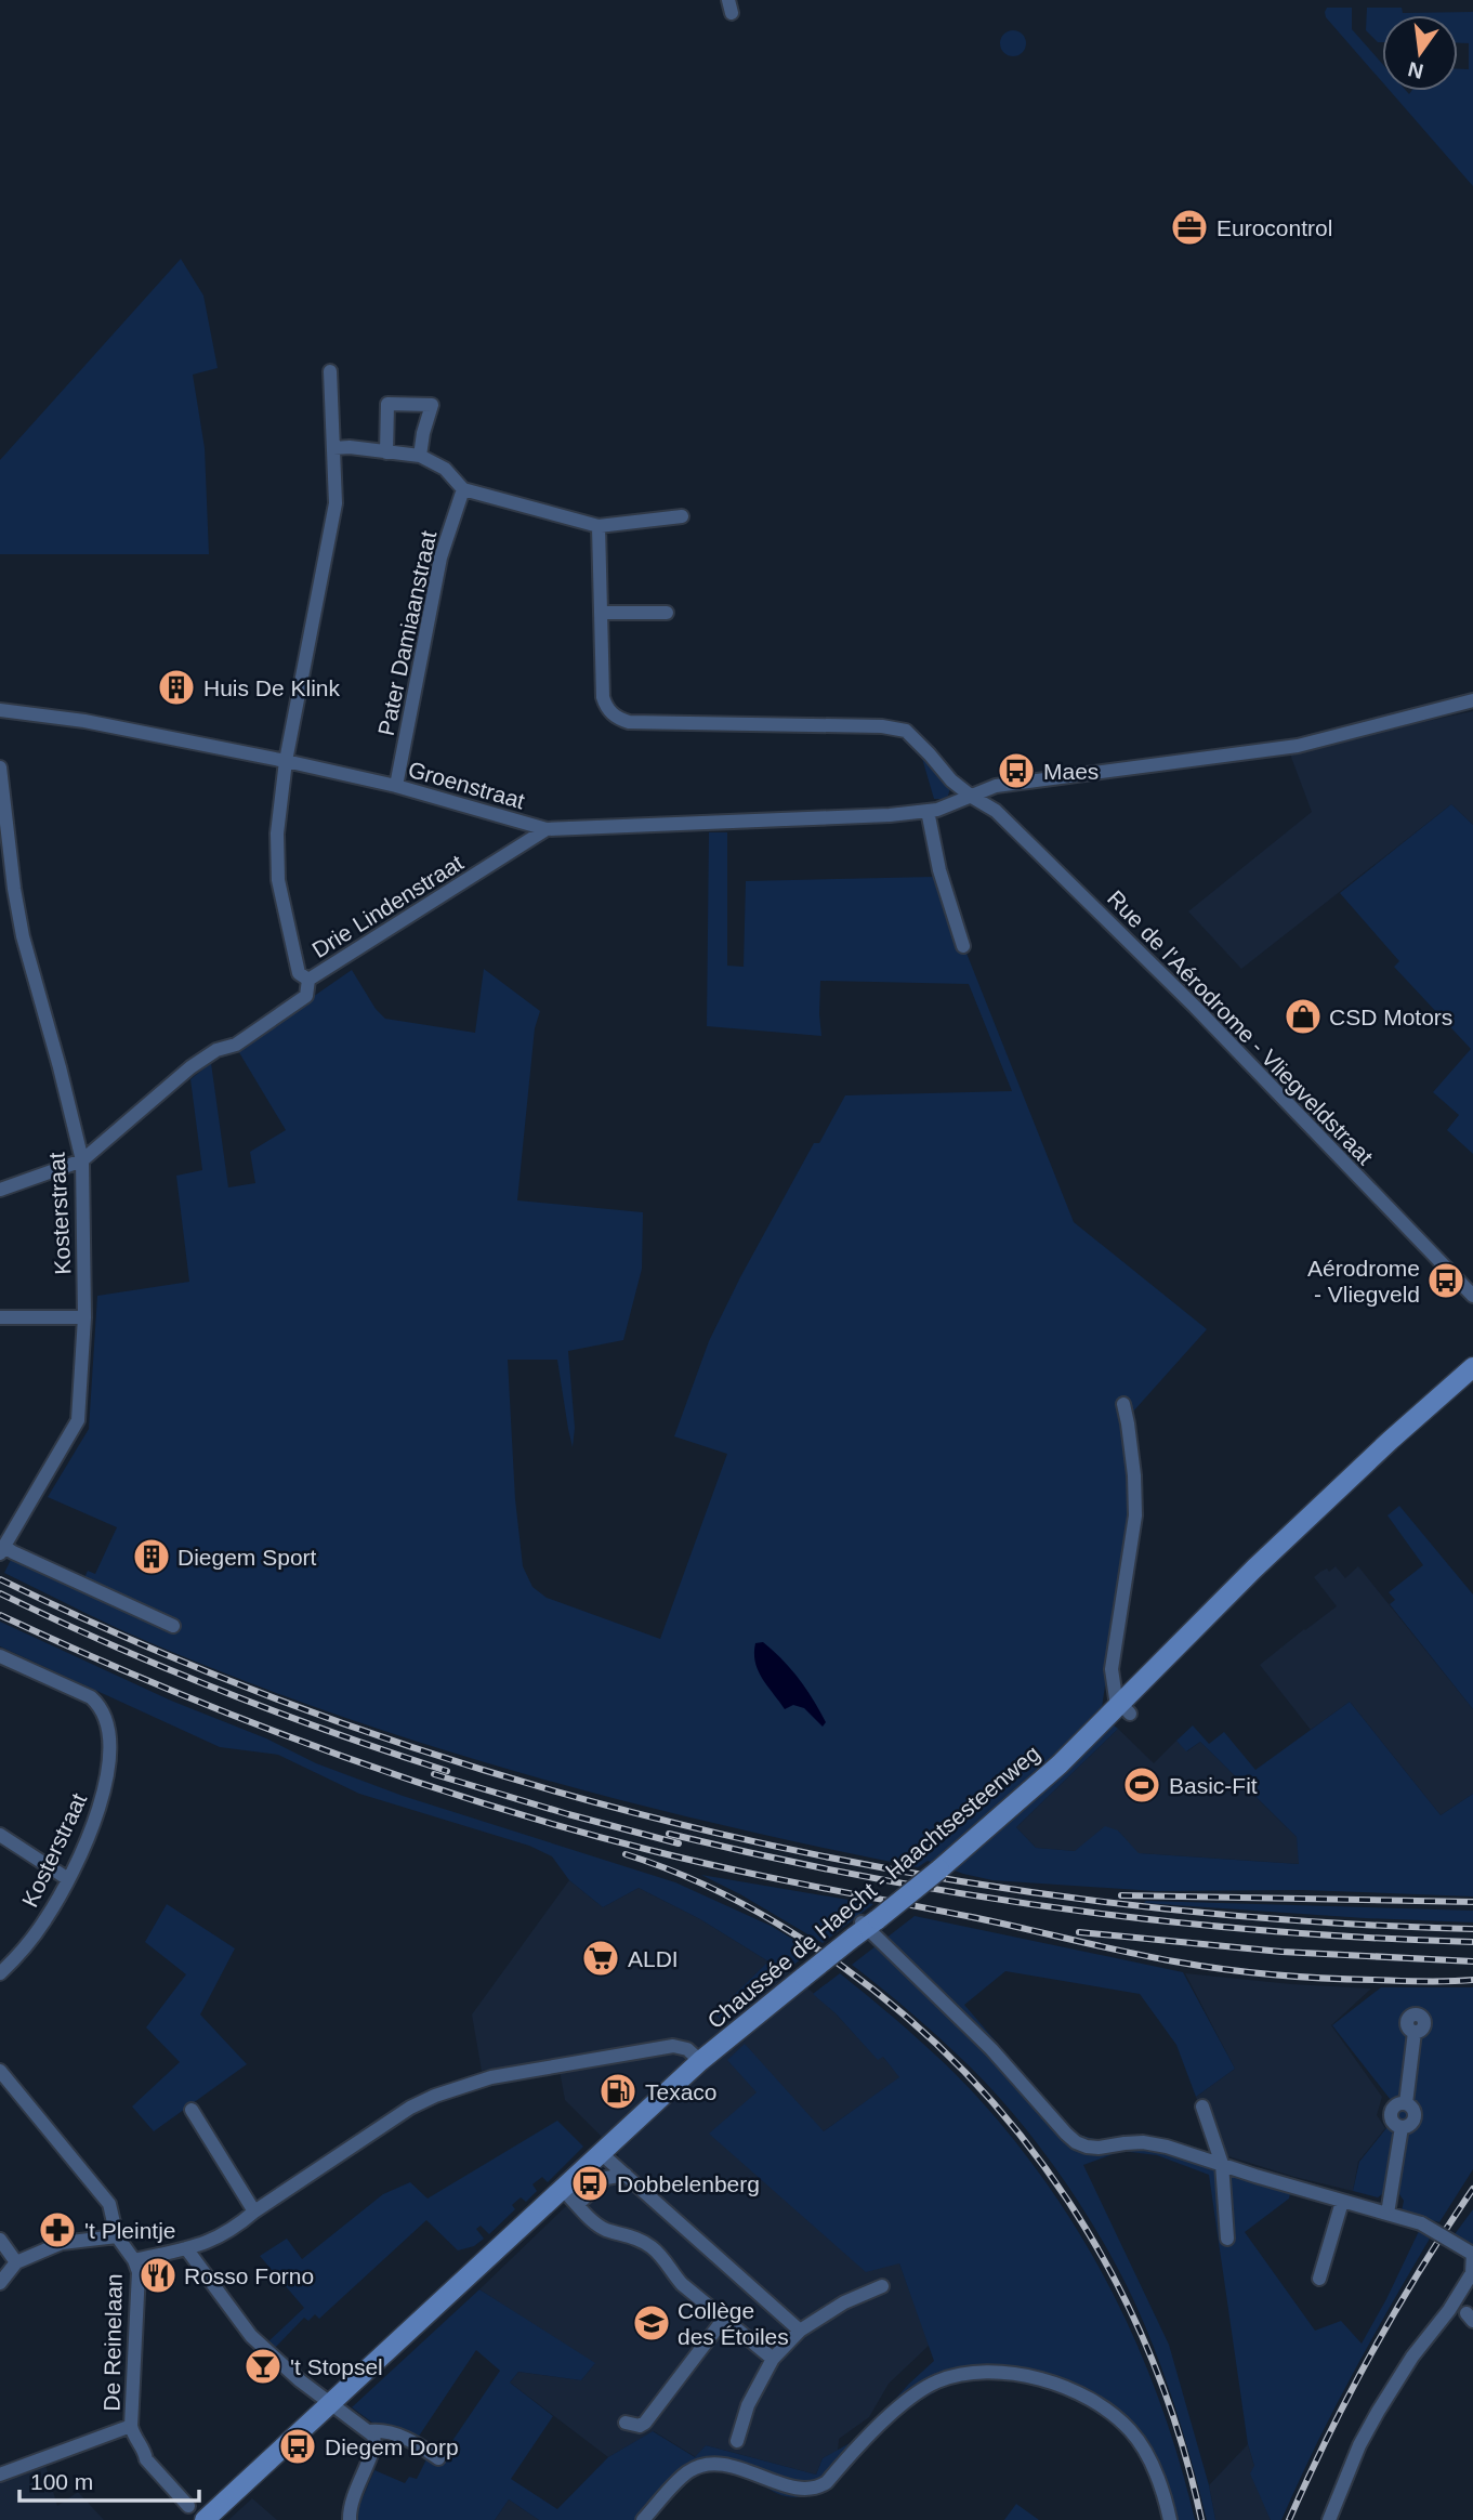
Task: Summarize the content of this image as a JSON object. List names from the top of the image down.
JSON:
{
  "streets": {
    "main road": ["Chaussée de Haecht - Haachtsesteenweg"],
    "street": [
      "Pater Damiaanstraat",
      "Groenstraat",
      "Drie Lindenstraat",
      "Rue de l'Aérodrome - Vliegveldstraat",
      "Kosterstraat",
      "De Reinelaan"
    ]
  },
  "crossings": [
    ["Pater Damiaanstraat", "Groenstraat"],
    ["Groenstraat", "Drie Lindenstraat"],
    ["Groenstraat", "Rue de l'Aérodrome - Vliegveldstraat"],
    ["Drie Lindenstraat", "Kosterstraat"]
  ],
  "places": {
    "office": ["Eurocontrol"],
    "building": ["Huis De Klink", "Diegem Sport"],
    "bus stop": [
      "Maes",
      "Aérodrome - Vliegveld",
      "Dobbelenberg",
      "Diegem Dorp"
    ],
    "shop": ["CSD Motors"],
    "sports": ["Basic-Fit"],
    "supermarket": ["ALDI"],
    "fuel station": ["Texaco"],
    "pharmacy": ["'t Pleintje"],
    "restaurant": ["Rosso Forno"],
    "school or university": ["Collège des Étoiles"],
    "bar": ["'t Stopsel"]
  },
  "scale_bar": "100 m",
  "north": "bottom"
}
